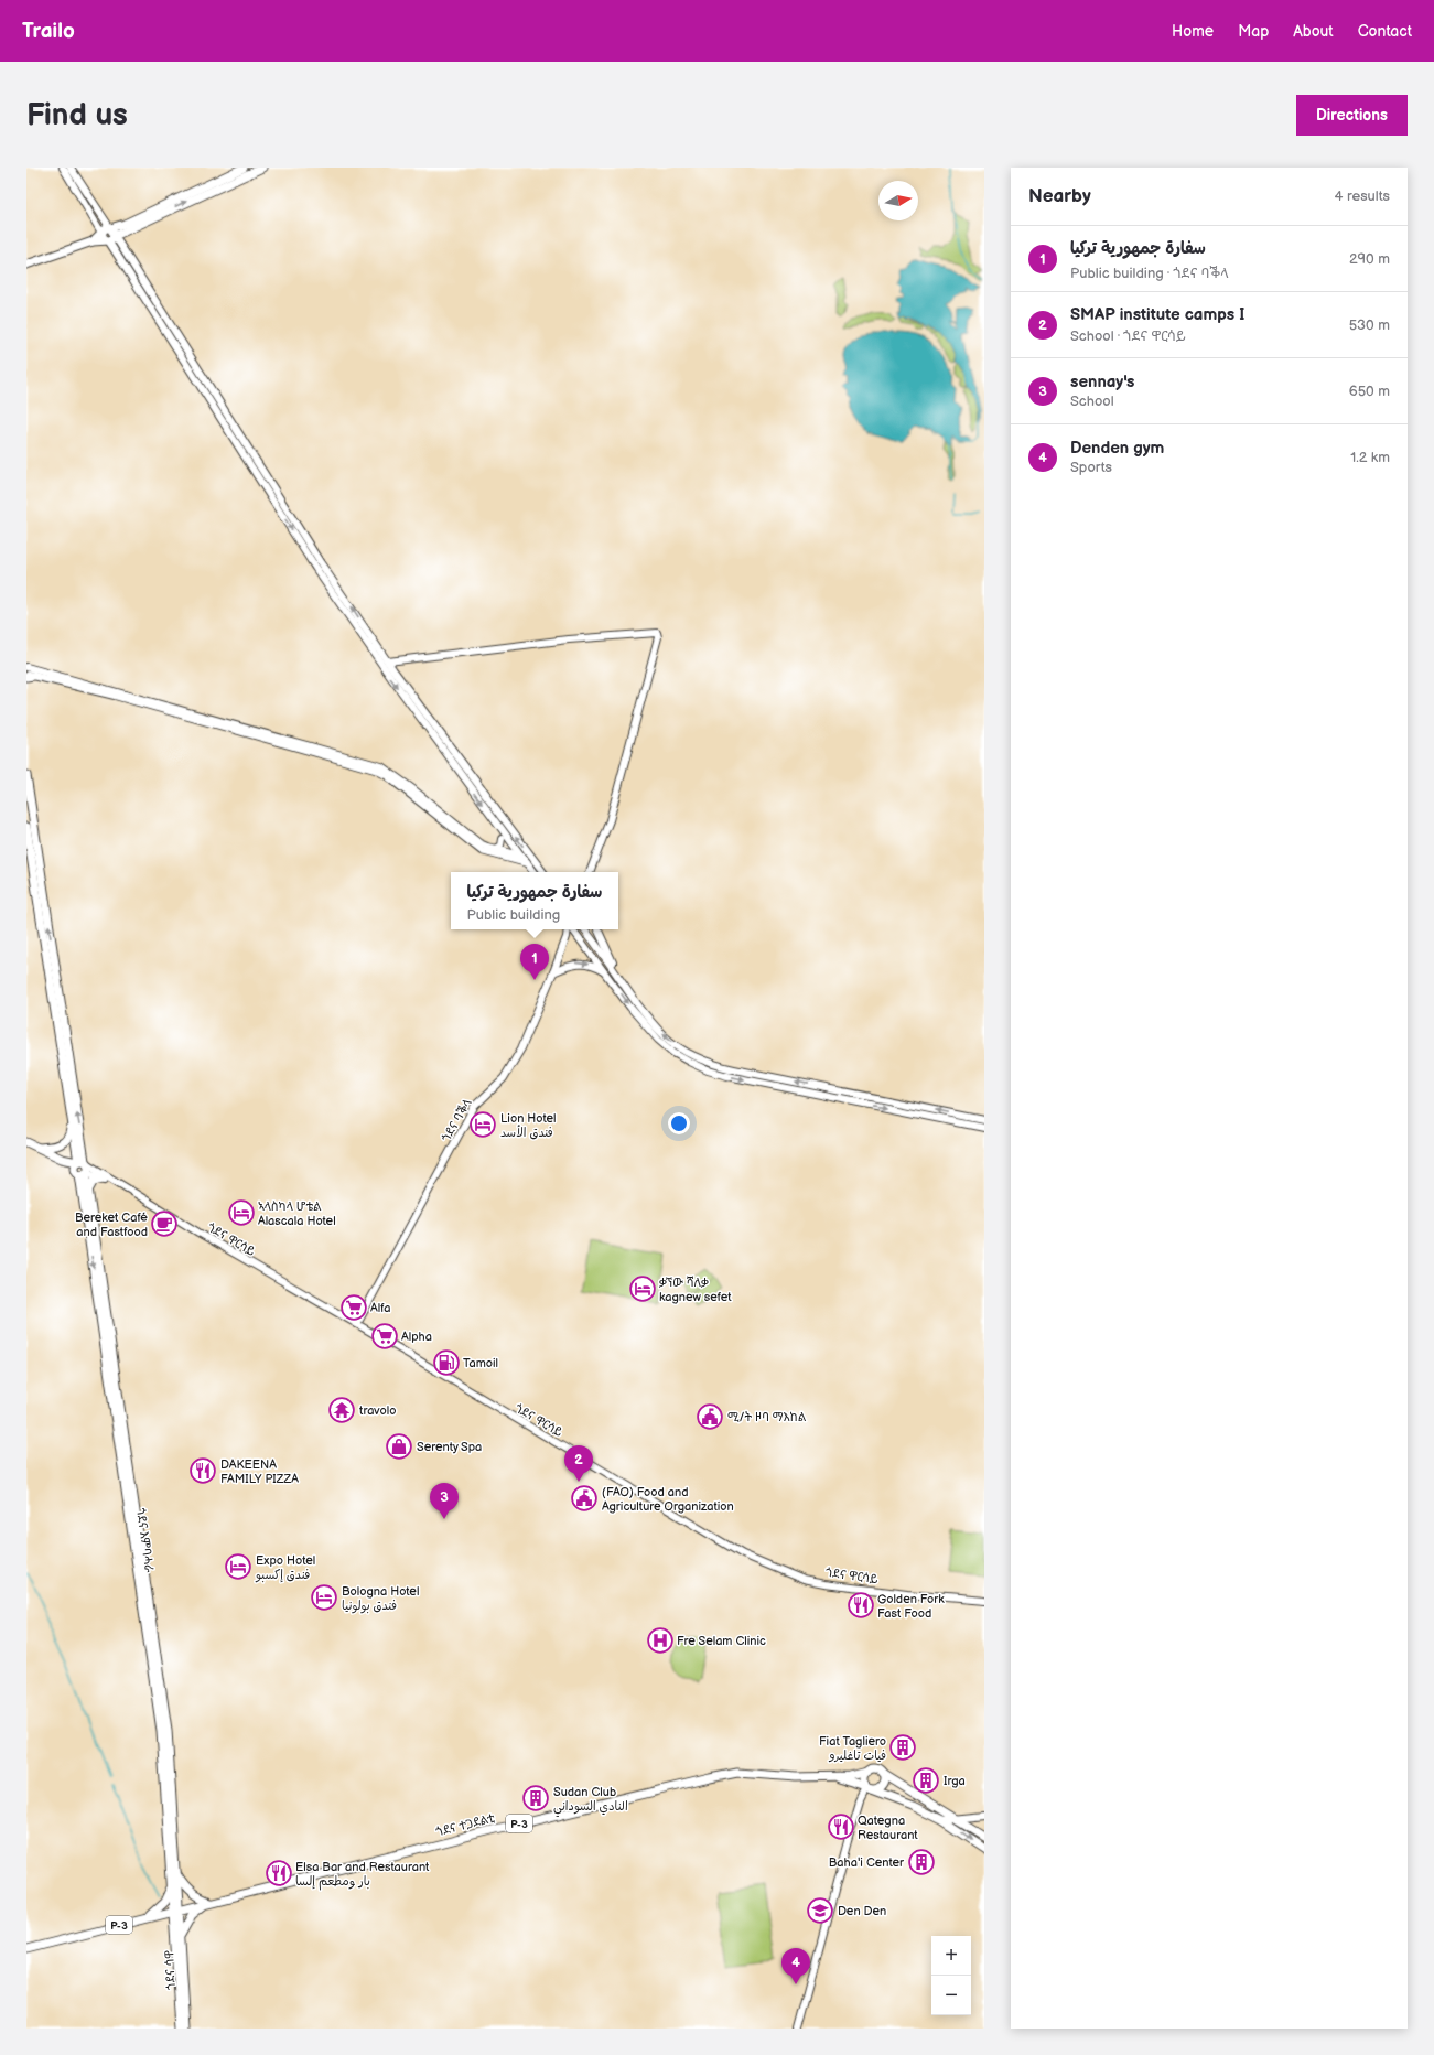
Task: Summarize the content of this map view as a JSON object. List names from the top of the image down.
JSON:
{
  "streets": {
    "main road": [
      "ጎደና ባቕላ",
      "ጎደና ዋርሳይ",
      "ጎደና እምባሓራ",
      "P-3",
      "ጎደና ተጋደልቲ",
      "ጎደና ሳዋ"
    ]
  },
  "crossings": [
    ["ጎደና ባቕላ", "ጎደና ዋርሳይ"],
    ["ጎደና ዋርሳይ", "ጎደና እምባሓራ"],
    ["ጎደና እምባሓራ", "P-3"],
    ["ጎደና እምባሓራ", "ጎደና ሳዋ"],
    ["P-3", "ጎደና ተጋደልቲ"],
    ["P-3", "ጎደና ሳዋ"]
  ],
  "places": {
    "hotel": [
      "Lion Hotel فندق الأسد",
      "ኣላስካላ ሆቴል Alascala Hotel",
      "ቃኘው ሻለቃ kagnew sefet",
      "Expo Hotel فندق إكسبو",
      "Bologna Hotel فندق بولونيا"
    ],
    "cafe": ["Bereket Café and Fastfood"],
    "supermarket": ["Alfa", "Alpha"],
    "fuel station": ["Tamoil"],
    "temple": ["travolo"],
    "public building": ["ሚ/ት ዞባ ማእከል", "(FAO) Food and Agriculture Organization"],
    "shop": ["Serenty Spa"],
    "restaurant": [
      "DAKEENA FAMILY PIZZA",
      "Golden Fork Fast Food",
      "Qategna Restaurant",
      "Elsa Bar and Restaurant بار ومطعم إلسا"
    ],
    "hospital": ["Fre Selam Clinic"],
    "building": [
      "Fiat Tagliero فيات تاغليرو",
      "Irga",
      "Sudan Club النادي السوداني",
      "Baha'i Center"
    ],
    "school or university": ["Den Den"]
  },
  "north": "right",
  "page": {
    "header": "Trailo",
    "nav": [
      "Home",
      "Map",
      "About",
      "Contact"
    ],
    "buttons": "Directions",
    "title": "Find us",
    "heading": ["Nearby", "4 results"],
    "list": [
      {
        "mark": "1",
        "name": "سفارة جمهورية تركيا",
        "note": "Public building · ጎደና ባቕላ",
        "value": "290 m"
      },
      {
        "mark": "2",
        "name": "SMAP institute camps I",
        "note": "School · ጎደና ዋርሳይ",
        "value": "530 m"
      },
      {
        "mark": "3",
        "name": "sennay's",
        "note": "School",
        "value": "650 m"
      },
      {
        "mark": "4",
        "name": "Denden gym",
        "note": "Sports",
        "value": "1.2 km"
      }
    ],
    "popup": ["سفارة جمهورية تركيا", "Public building"],
    "pins": [
      "1",
      "2",
      "3",
      "4"
    ],
    "map_buttons": ["+", "−"]
  }
}
